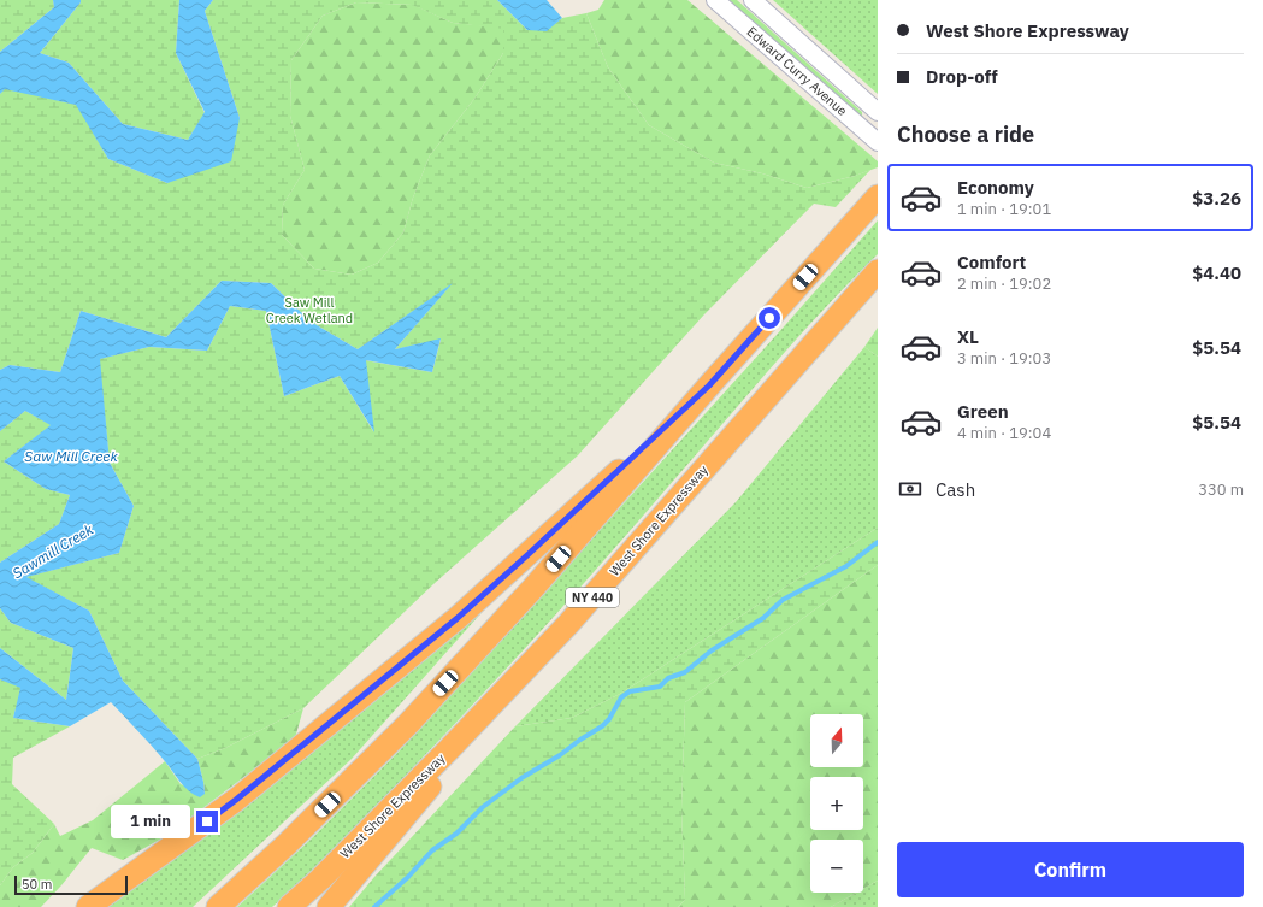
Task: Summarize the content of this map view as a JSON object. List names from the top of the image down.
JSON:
{
  "streets": {
    "highway": ["West Shore Expressway", "NY 440"],
    "street": ["Edward Curry Avenue"]
  },
  "water": ["Saw Mill Creek", "Sawmill Creek"],
  "parks": ["Saw Mill Creek Wetland"],
  "scale_bar": "50 m",
  "north": "top",
  "page": {
    "banner": ["West Shore Expressway", "Drop-off"],
    "heading": "Choose a ride",
    "list": [
      {
        "name": "Economy",
        "note": "1 min · 19:01",
        "value": "$3.26"
      },
      {
        "name": "Comfort",
        "note": "2 min · 19:02",
        "value": "$4.40"
      },
      {
        "name": "XL",
        "note": "3 min · 19:03",
        "value": "$5.54"
      },
      {
        "name": "Green",
        "note": "4 min · 19:04",
        "value": "$5.54"
      }
    ],
    "pay": ["Cash", "330 m"],
    "map_buttons": ["+", "−"],
    "bubble": "1 min",
    "buttons": "Confirm",
    "scale": "50 m"
  }
}
